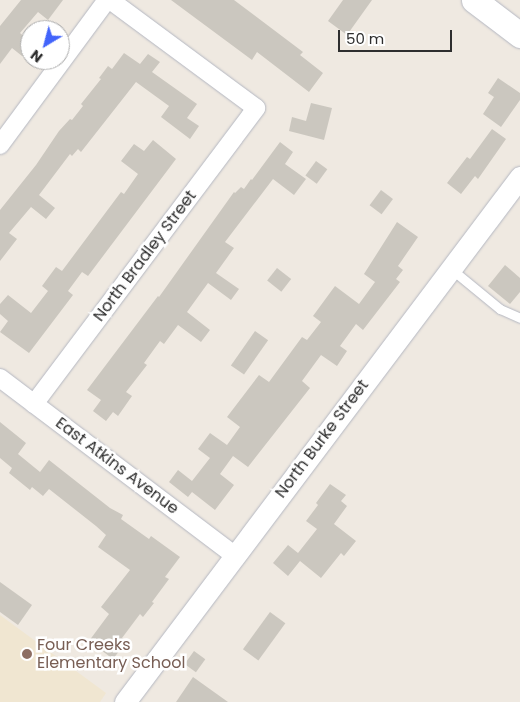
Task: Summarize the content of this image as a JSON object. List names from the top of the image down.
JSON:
{
  "streets": {
    "street": ["North Bradley Street", "North Burke Street", "East Atkins Avenue"]
  },
  "crossings": [
    ["North Bradley Street", "East Atkins Avenue"],
    ["North Burke Street", "East Atkins Avenue"]
  ],
  "places": ["Four Creeks Elementary School"],
  "scale_bar": "50 m",
  "north": "bottom left"
}
